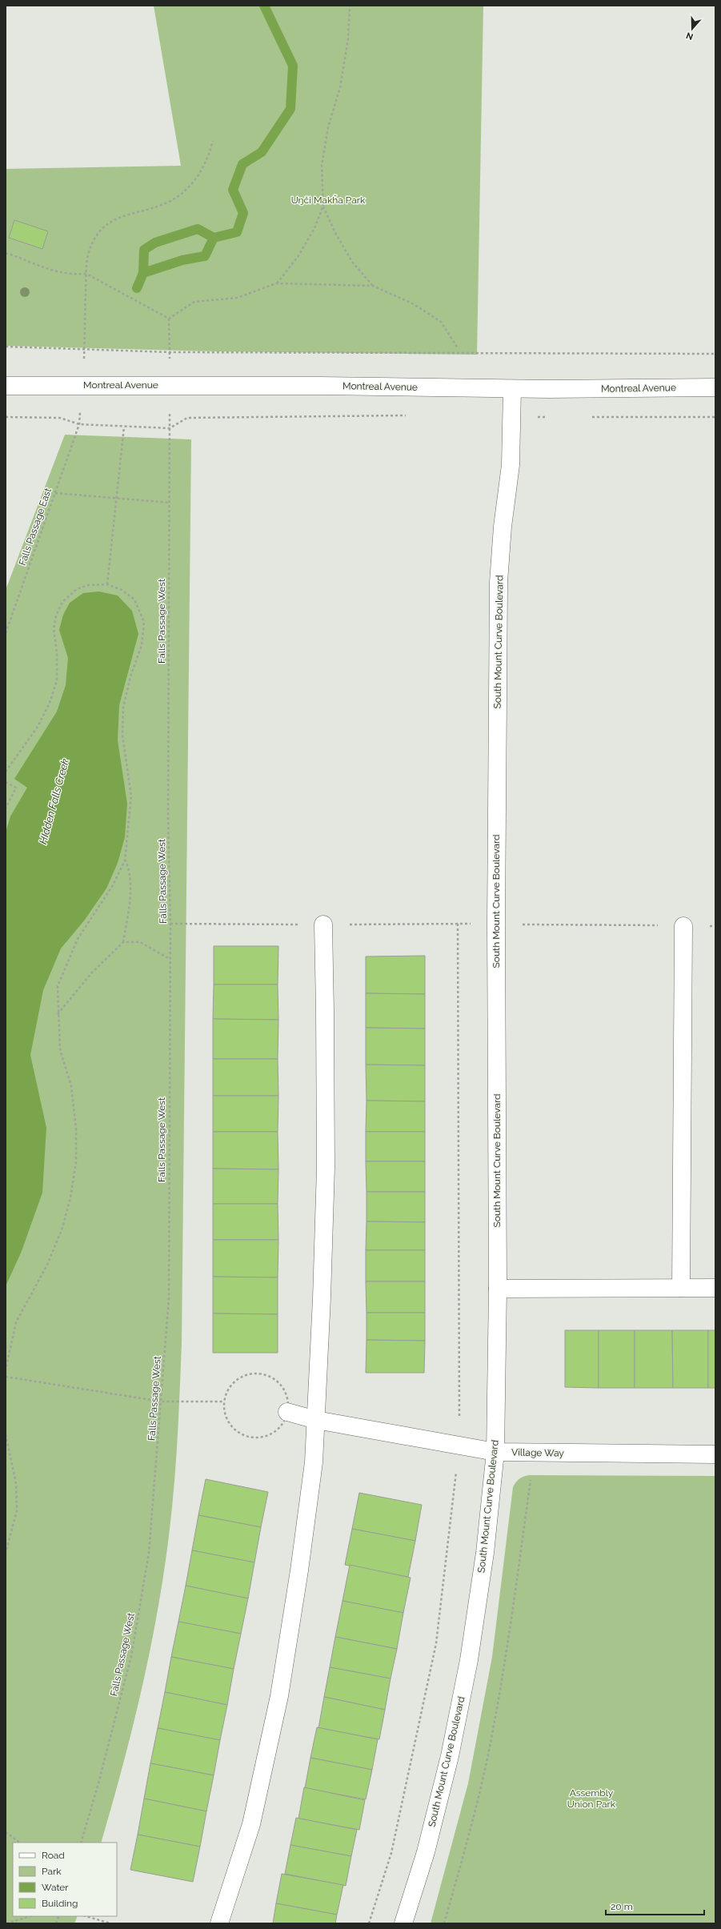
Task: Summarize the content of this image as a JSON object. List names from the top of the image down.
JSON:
{
  "streets": {
    "street": ["Montreal Avenue", "South Mount Curve Boulevard", "Village Way"],
    "path": ["Falls Passage East", "Falls Passage West"]
  },
  "crossings": [
    ["Montreal Avenue", "Falls Passage East"],
    ["Montreal Avenue", "South Mount Curve Boulevard"],
    ["South Mount Curve Boulevard", "Village Way"]
  ],
  "water": ["HIdden Falls Creek"],
  "parks": ["Uŋči Makȟa Park", "Assembly Union Park"],
  "legend": [
    "Road",
    "Park",
    "Water",
    "Building"
  ],
  "scale_bar": "20 m",
  "north": "bottom"
}
